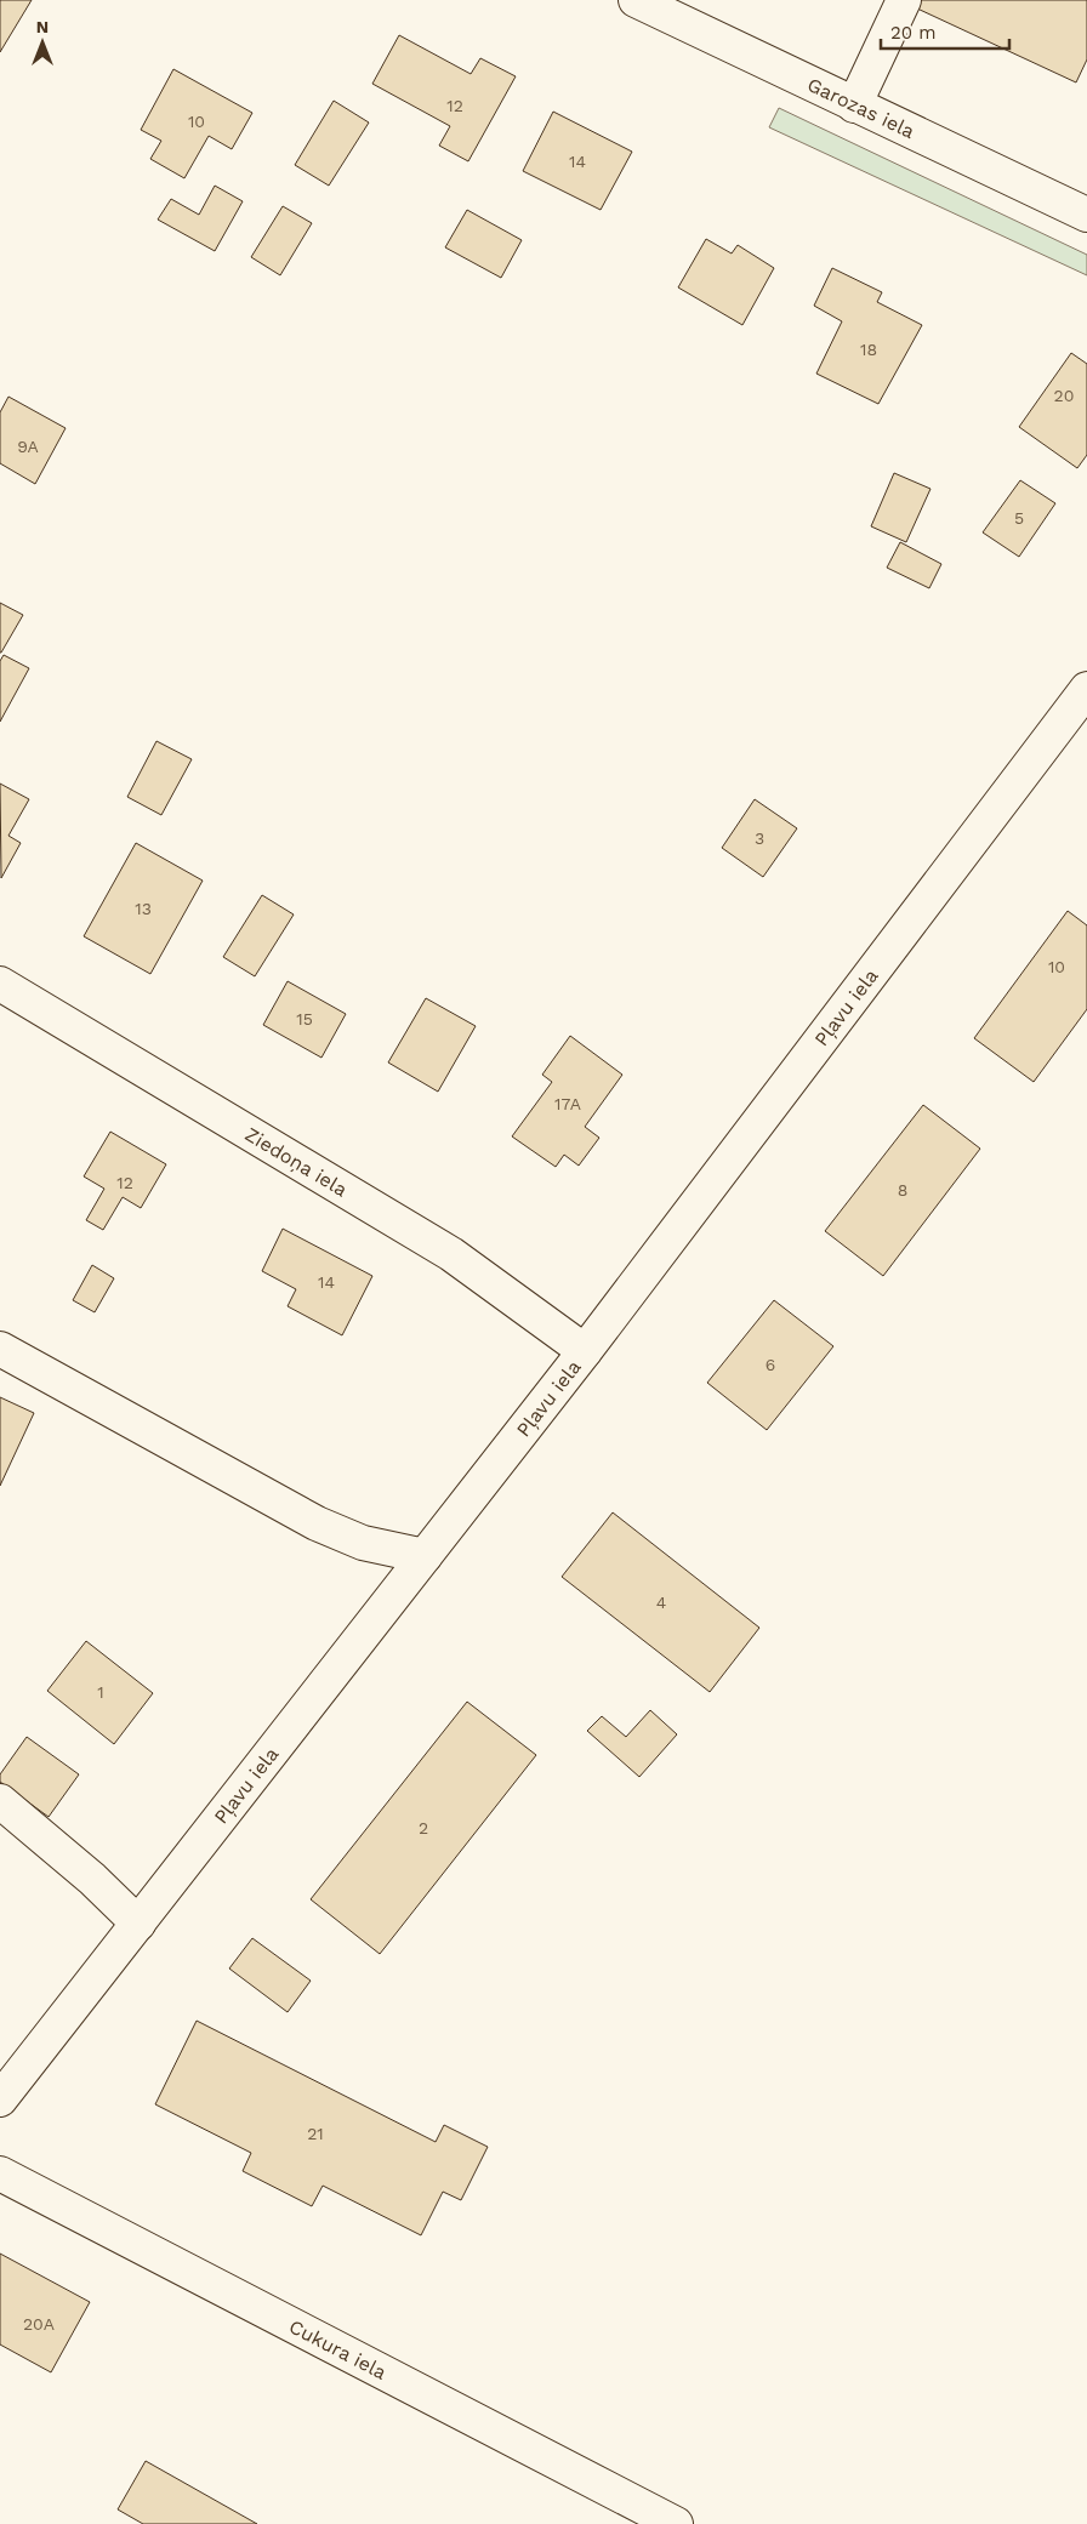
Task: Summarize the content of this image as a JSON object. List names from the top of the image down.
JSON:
{
  "streets": {
    "street": [
      "Garozas iela",
      "Pļavu iela",
      "Ziedoņa iela",
      "Cukura iela"
    ]
  },
  "crossings": [
    ["Pļavu iela", "Ziedoņa iela"]
  ],
  "house_numbers": [
    "12",
    "10",
    "14",
    "18",
    "20",
    "9A",
    "5",
    "3",
    "13",
    "10",
    "15",
    "17A",
    "12",
    "8",
    "14",
    "6",
    "4",
    "1",
    "2",
    "21",
    "20A"
  ],
  "scale_bar": "20 m",
  "north": "top"
}
